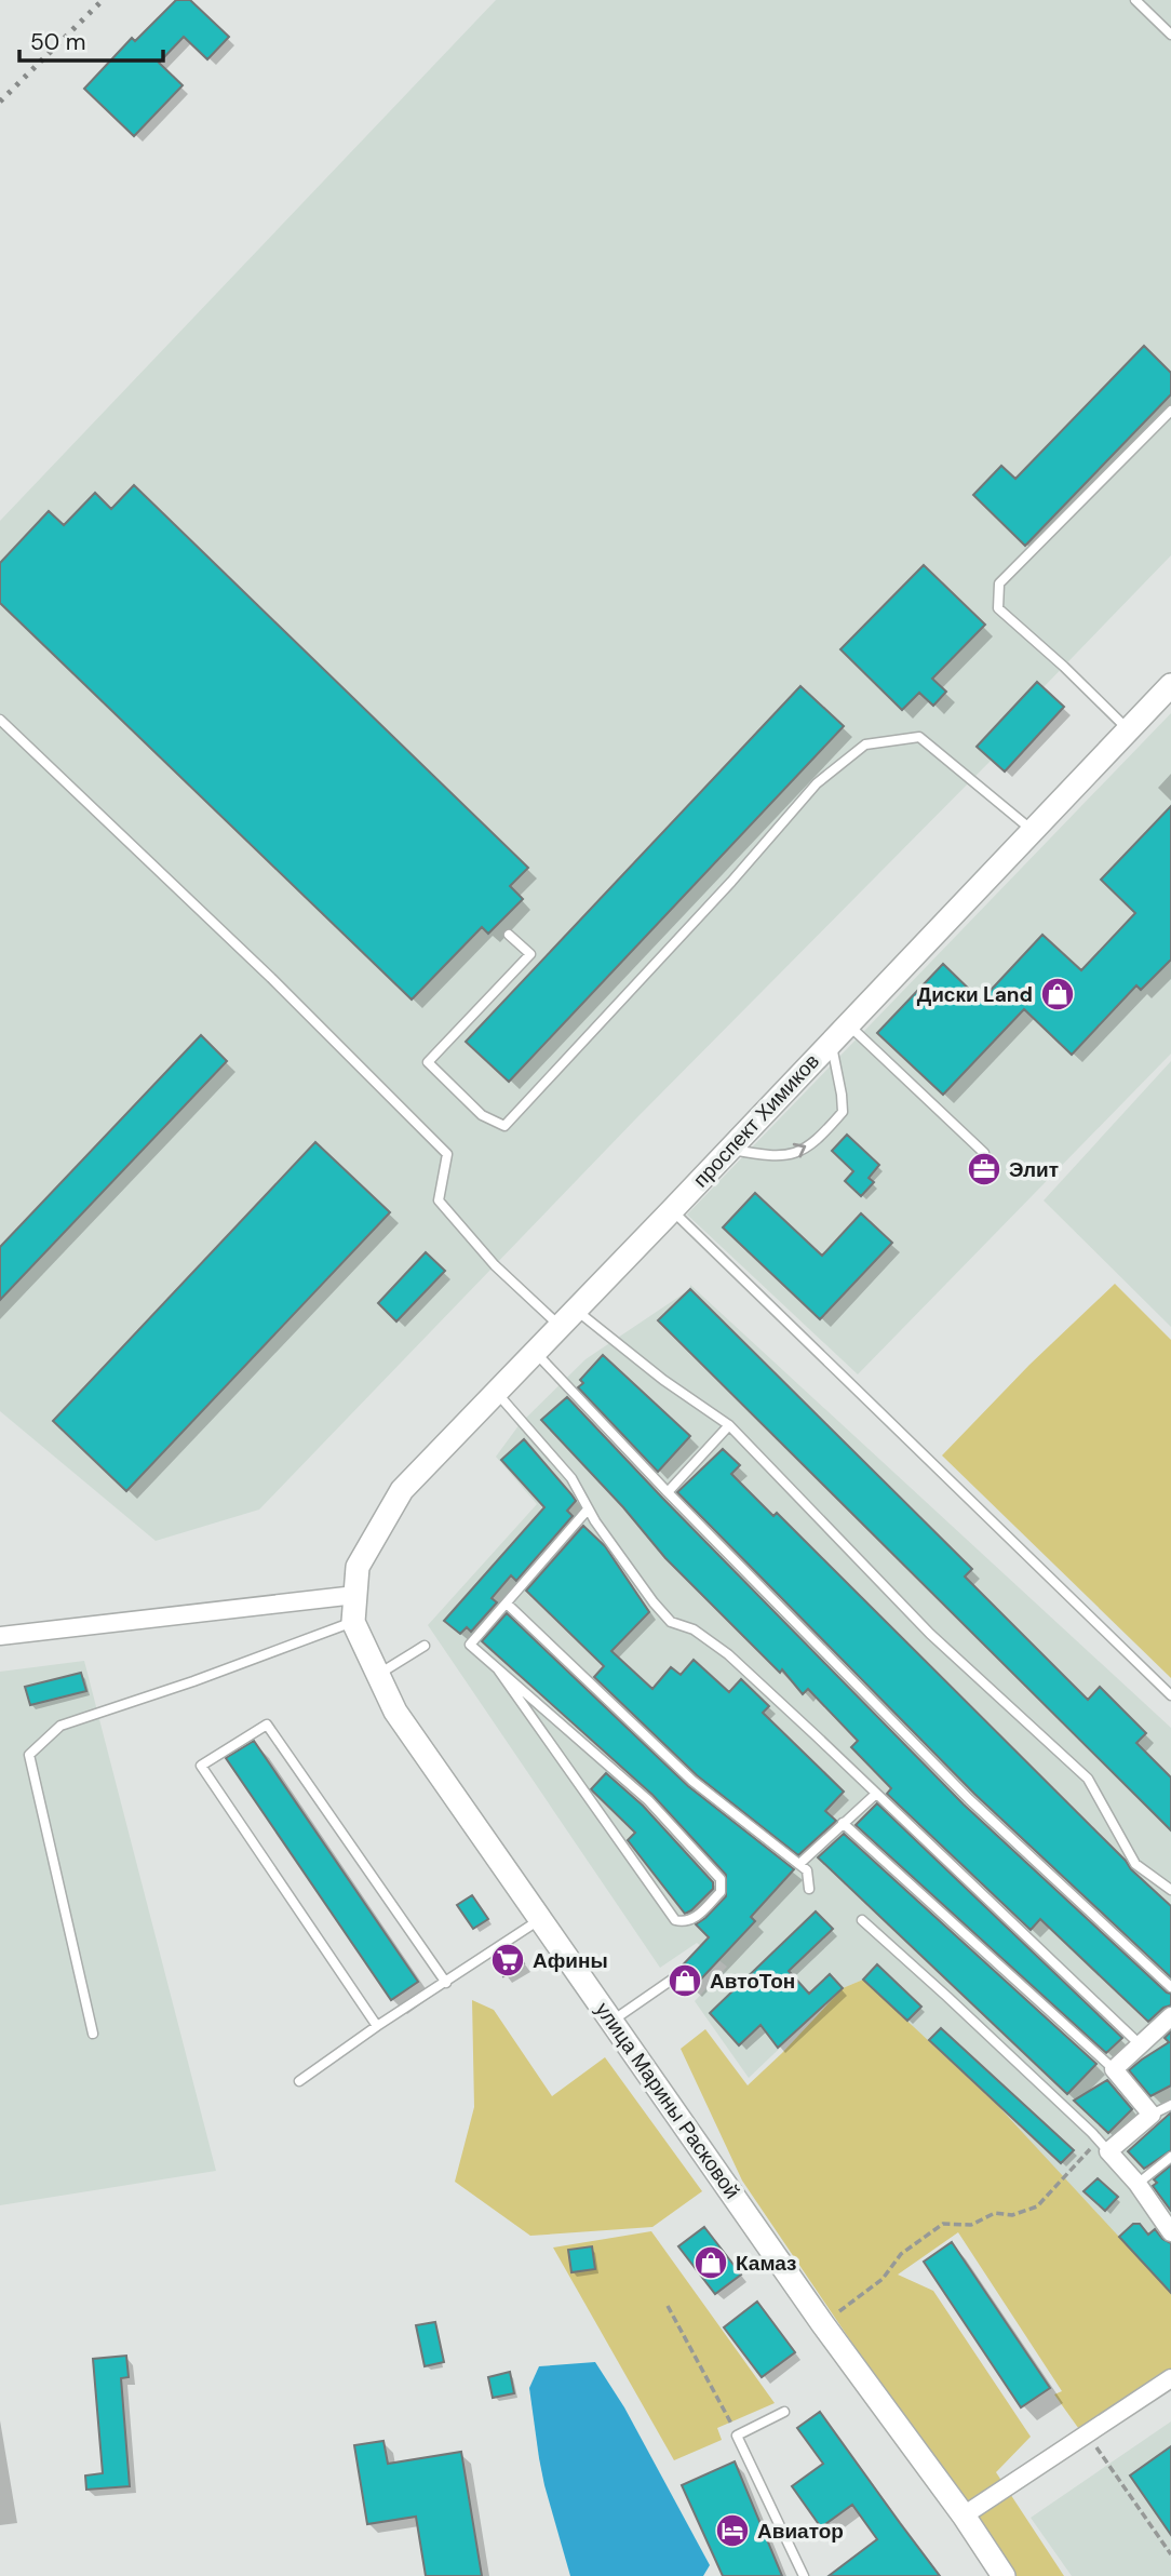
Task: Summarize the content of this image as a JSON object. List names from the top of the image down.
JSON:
{
  "streets": {
    "main road": ["проспект Химиков", "улица Марины Расковой"]
  },
  "crossings": [
    ["проспект Химиков", "улица Марины Расковой"]
  ],
  "places": {
    "shop": ["Диски Land", "АвтоТон", "Камаз"],
    "office": ["Элит"],
    "supermarket": ["Афины"],
    "hotel": ["Авиатор"]
  },
  "scale_bar": "50 m"
}
